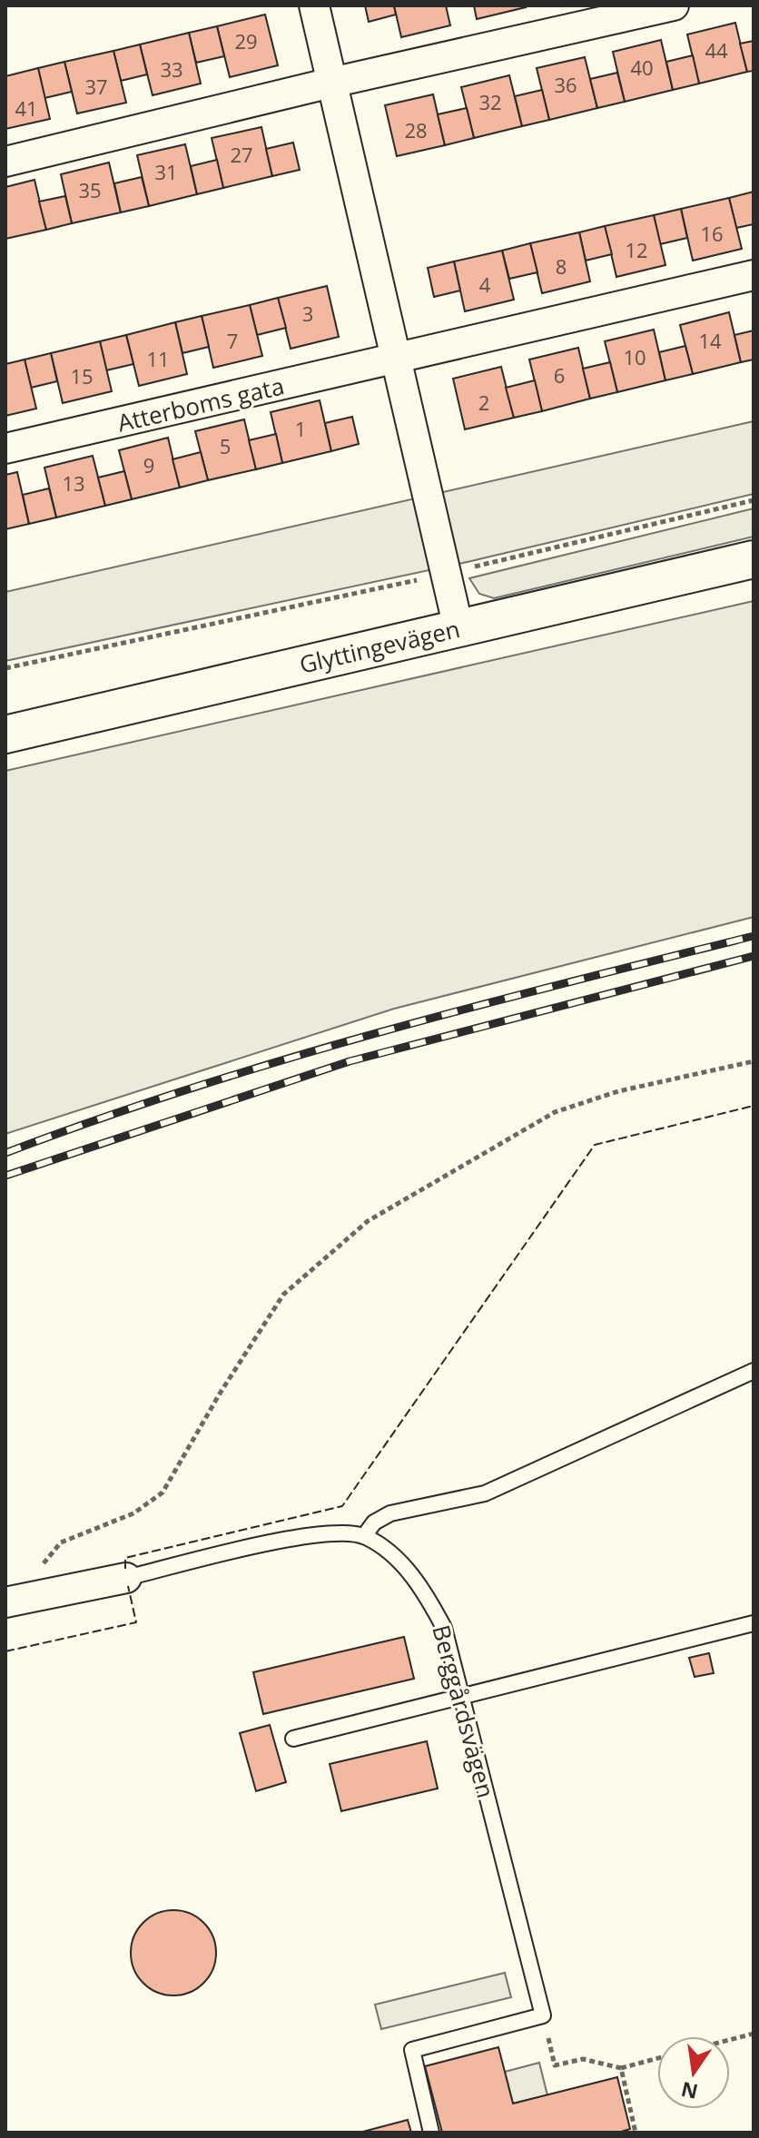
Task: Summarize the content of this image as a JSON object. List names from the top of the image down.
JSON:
{
  "streets": {
    "street": ["Atterboms gata", "Glyttingevägen"],
    "lane": ["Berggårdsvägen"]
  },
  "house_numbers": [
    "29",
    "44",
    "40",
    "33",
    "36",
    "37",
    "32",
    "41",
    "28",
    "27",
    "31",
    "35",
    "16",
    "12",
    "8",
    "4",
    "3",
    "7",
    "14",
    "10",
    "11",
    "6",
    "15",
    "2",
    "1",
    "5",
    "9",
    "13"
  ],
  "north": "bottom"
}
